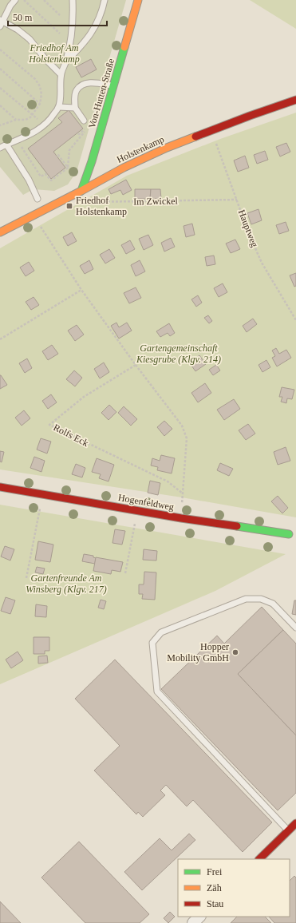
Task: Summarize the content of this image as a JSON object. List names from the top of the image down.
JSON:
{
  "streets": {
    "street": ["Von-Hutten-Straße", "Holstenkamp", "Hogenfeldweg"],
    "path": ["Im Zwickel", "Hauptweg", "Rolfs Eck"]
  },
  "crossings": [
    ["Von-Hutten-Straße", "Holstenkamp"],
    ["Von-Hutten-Straße", "Im Zwickel"],
    ["Holstenkamp", "Im Zwickel"],
    ["Holstenkamp", "Hauptweg"],
    ["Im Zwickel", "Hauptweg"]
  ],
  "parks": ["Friedhof Am Holstenkamp", "Gartengemeinschaft Kiesgrube (Klgv. 214)", "Gartenfreunde Am Winsberg (Klgv. 217)"],
  "places": {
    "transit": ["Friedhof Holstenkamp"],
    "other": ["Hopper Mobility GmbH"]
  },
  "legend": ["Frei", "Zäh", "Stau"],
  "scale_bar": "50 m"
}
